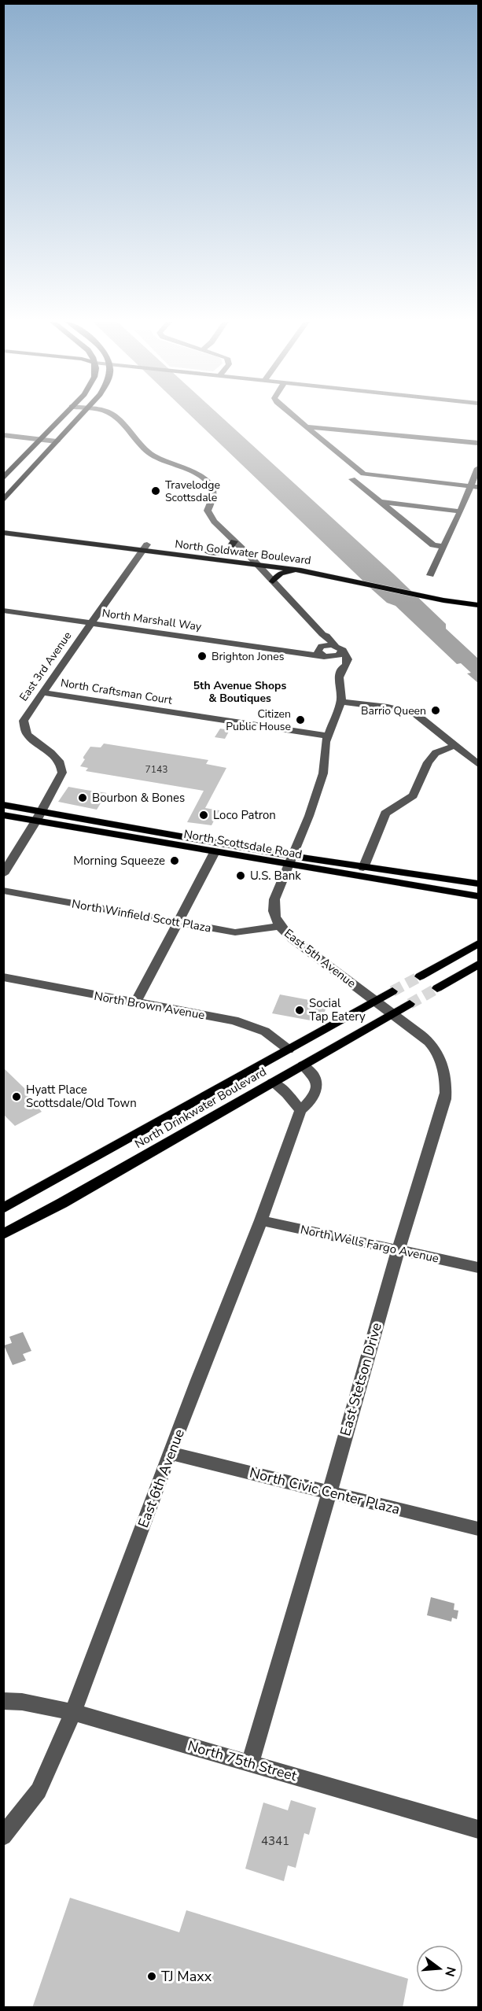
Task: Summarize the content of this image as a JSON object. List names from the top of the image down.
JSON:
{
  "streets": {
    "main road": ["North Goldwater Boulevard", "North Scottsdale Road", "North Drinkwater Boulevard"],
    "street": [
      "North Marshall Way",
      "East 3rd Avenue",
      "North Craftsman Court",
      "North Winfield Scott Plaza",
      "East 5th Avenue",
      "North Brown Avenue",
      "North Wells Fargo Avenue",
      "East Stetson Drive",
      "East 6th Avenue",
      "North Civic Center Plaza",
      "North 75th Street"
    ]
  },
  "crossings": [
    ["North Goldwater Boulevard", "East 3rd Avenue"],
    ["North Marshall Way", "East 3rd Avenue"],
    ["North Marshall Way", "East 5th Avenue"],
    ["East 3rd Avenue", "North Craftsman Court"],
    ["East 3rd Avenue", "North Scottsdale Road"],
    ["North Craftsman Court", "East 5th Avenue"],
    ["North Scottsdale Road", "East 5th Avenue"],
    ["North Winfield Scott Plaza", "East 5th Avenue"],
    ["East 5th Avenue", "North Drinkwater Boulevard"],
    ["North Brown Avenue", "North Drinkwater Boulevard"],
    ["North Drinkwater Boulevard", "East Stetson Drive"],
    ["North Drinkwater Boulevard", "East 6th Avenue"],
    ["North Wells Fargo Avenue", "East Stetson Drive"],
    ["North Wells Fargo Avenue", "East 6th Avenue"],
    ["East Stetson Drive", "North Civic Center Plaza"],
    ["East Stetson Drive", "North 75th Street"],
    ["East 6th Avenue", "North Civic Center Plaza"],
    ["East 6th Avenue", "North 75th Street"]
  ],
  "districts": ["5th Avenue Shops & Boutiques"],
  "places": [
    "Travelodge Scottsdale",
    "Brighton Jones",
    "Barrio Queen",
    "Citizen Public House",
    "Bourbon & Bones",
    "Loco Patron",
    "Morning Squeeze",
    "U.S. Bank",
    "Social Tap Eatery",
    "Hyatt Place Scottsdale/Old Town",
    "TJ Maxx"
  ],
  "house_numbers": ["7143", "4341"],
  "north": "right"
}
